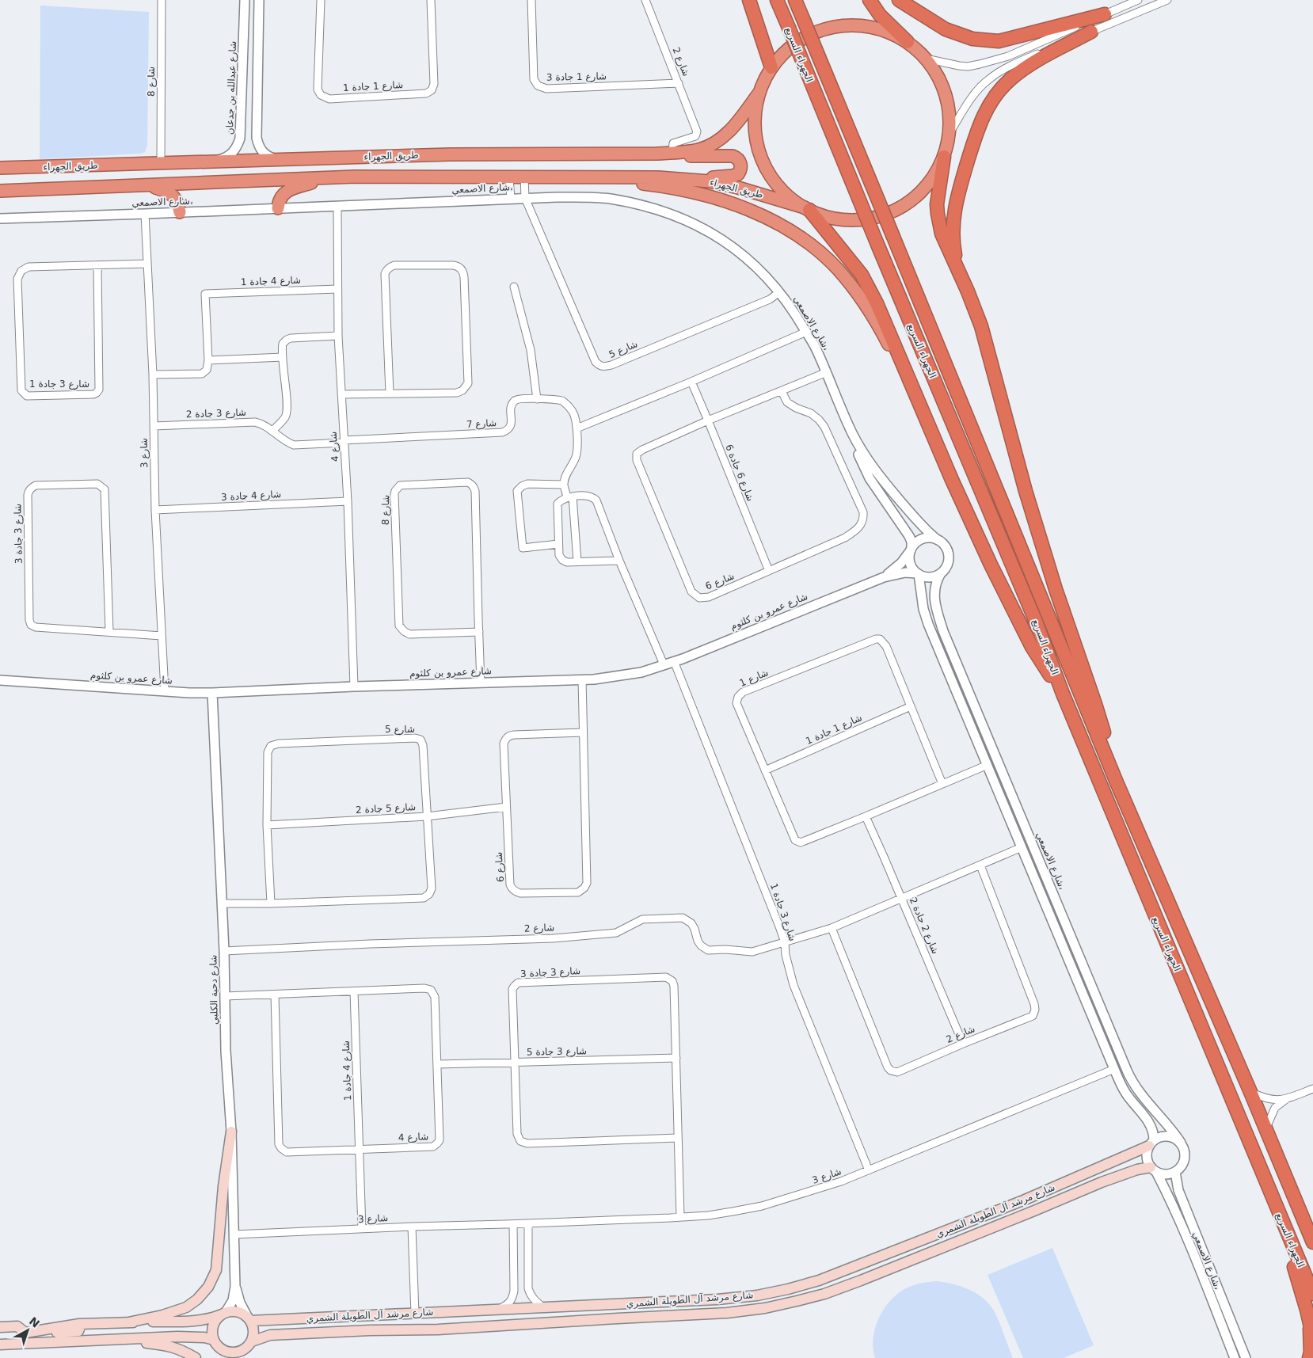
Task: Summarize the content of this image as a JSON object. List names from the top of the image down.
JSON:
{
  "streets": {
    "highway": ["الجهراء السريع", "طريق الجهراء"],
    "main road": ["شارع مرشد آل الطويلة الشمري"],
    "street": [
      "شارع 2",
      "شارع 1 جادة 3",
      "شارع 8",
      "شارع 1 جادة 1",
      "شارع عبدالله بن جدعان",
      "شارع الاصمعي،",
      "شارع 4 جادة 1",
      "شارع 5",
      "شارع 3 جادة 1",
      "شارع 3 جادة 2",
      "شارع 7",
      "شارع 4",
      "شارع 3",
      "شارع 6 جادة 6",
      "شارع 4 جادة 3",
      "شارع 3 جادة 3",
      "شارع 6",
      "شارع عمرو بن كلثوم",
      "شارع 1",
      "شارع 5 جادة 2",
      "شارع 2 جادة 2",
      "شارع دحية الكلبي",
      "شارع 3 جادة 5"
    ]
  },
  "crossings": [
    ["شارع 2", "شارع 1 جادة 3"],
    ["شارع 2", "طريق الجهراء"],
    ["شارع 2", "شارع 3 جادة 1"],
    ["شارع 2", "شارع 2 جادة 2"],
    ["شارع 2", "شارع دحية الكلبي"],
    ["شارع 8", "طريق الجهراء"],
    ["شارع 8", "شارع عمرو بن كلثوم"],
    ["شارع 1 جادة 1", "شارع 1"],
    ["شارع عبدالله بن جدعان", "طريق الجهراء"],
    ["شارع الاصمعي،", "شارع 5"],
    ["شارع الاصمعي،", "شارع 4"],
    ["شارع الاصمعي،", "شارع 3"],
    ["شارع الاصمعي،", "شارع 6"],
    ["شارع الاصمعي،", "شارع عمرو بن كلثوم"],
    ["شارع الاصمعي،", "شارع مرشد آل الطويلة الشمري"],
    ["شارع 4 جادة 1", "شارع 4"],
    ["شارع 4 جادة 1", "شارع 3"],
    ["شارع 5", "شارع 5 جادة 2"],
    ["شارع 5", "شارع دحية الكلبي"],
    ["شارع 3 جادة 1", "شارع 3"],
    ["شارع 3 جادة 1", "شارع عمرو بن كلثوم"],
    ["شارع 3 جادة 2", "شارع 7"],
    ["شارع 3 جادة 2", "شارع 4"],
    ["شارع 3 جادة 2", "شارع 3"],
    ["شارع 7", "شارع 4"],
    ["شارع 4", "شارع 4 جادة 3"],
    ["شارع 4", "شارع عمرو بن كلثوم"],
    ["شارع 4", "شارع دحية الكلبي"],
    ["شارع 4", "شارع 3 جادة 5"],
    ["شارع 3", "شارع 4 جادة 3"],
    ["شارع 3", "شارع 3 جادة 3"],
    ["شارع 3", "شارع عمرو بن كلثوم"],
    ["شارع 3", "شارع دحية الكلبي"],
    ["شارع 6 جادة 6", "شارع 6"],
    ["شارع 3 جادة 3", "شارع 3 جادة 5"],
    ["شارع 6", "شارع عمرو بن كلثوم"],
    ["شارع 6", "شارع 5 جادة 2"],
    ["شارع عمرو بن كلثوم", "شارع دحية الكلبي"],
    ["شارع 1", "شارع 2 جادة 2"],
    ["شارع دحية الكلبي", "شارع مرشد آل الطويلة الشمري"]
  ],
  "north": "top right"
}
